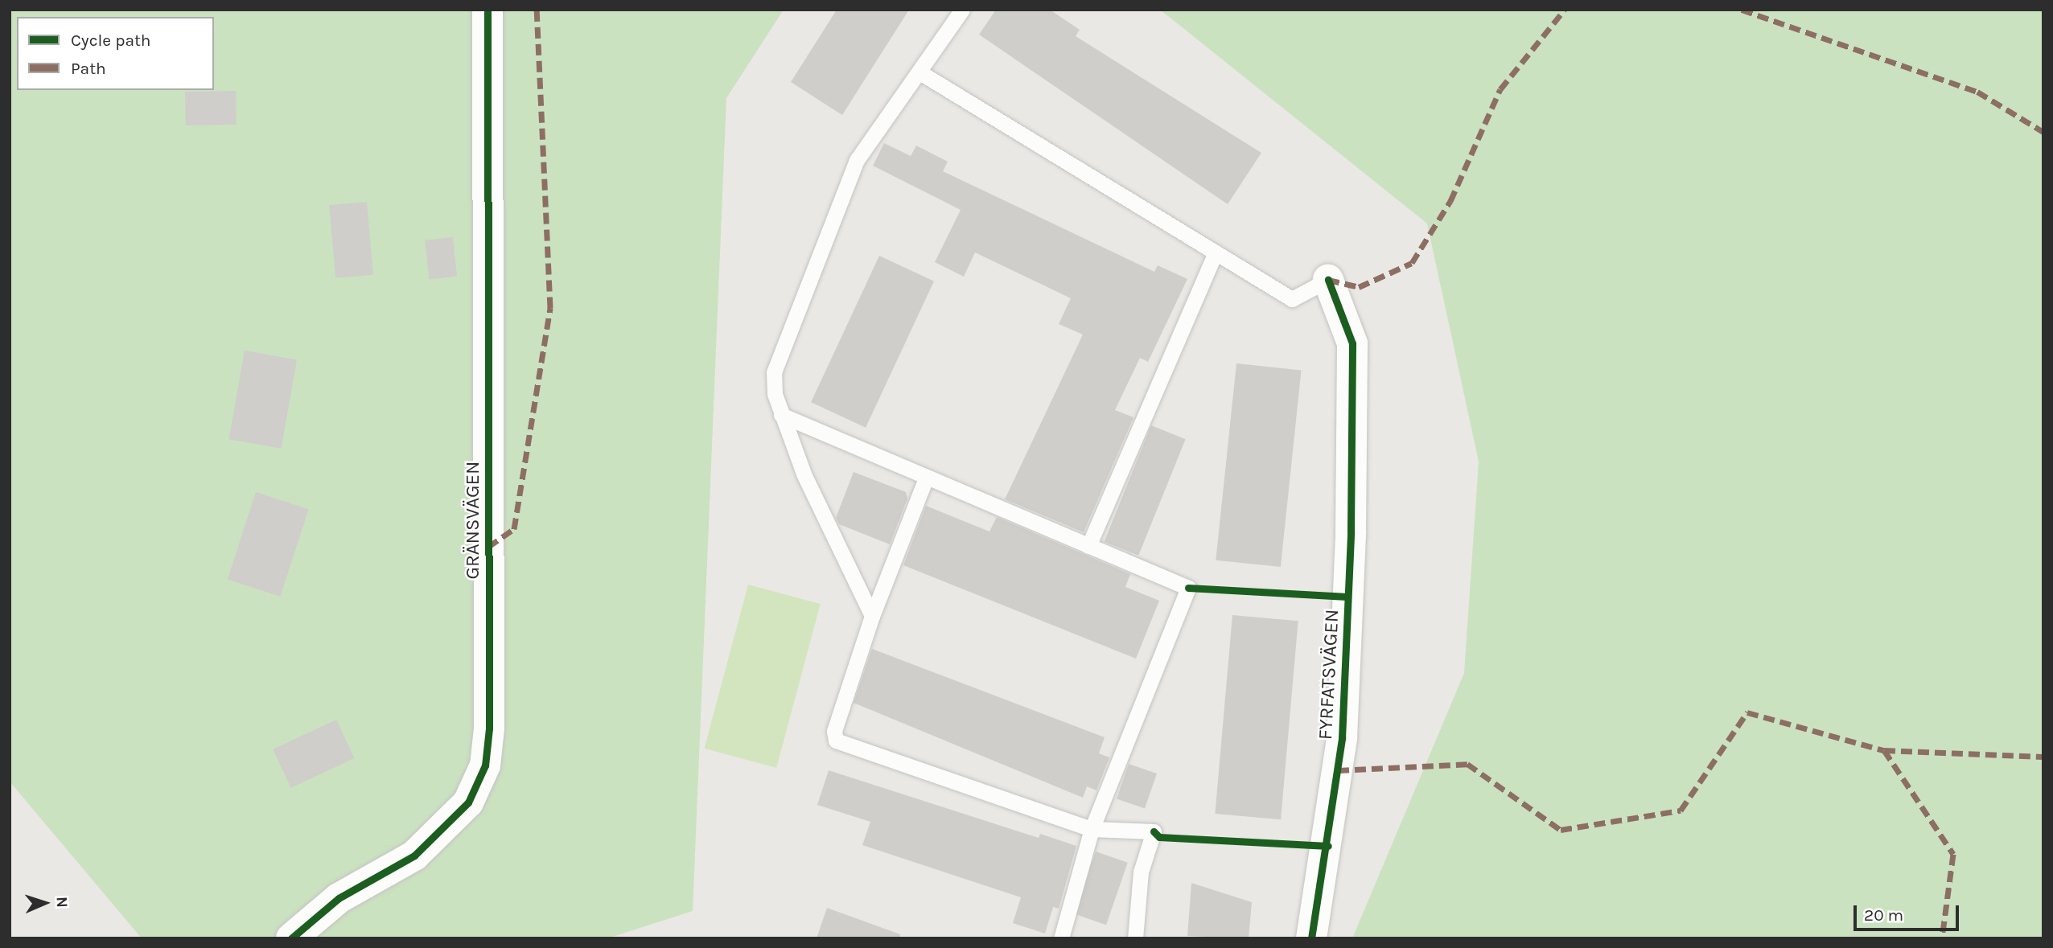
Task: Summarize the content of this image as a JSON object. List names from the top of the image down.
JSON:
{
  "streets": {
    "street": ["GRÄNSVÄGEN", "FYRFATSVÄGEN"]
  },
  "legend": ["Cycle path", "Path"],
  "scale_bar": "20 m",
  "north": "right"
}
